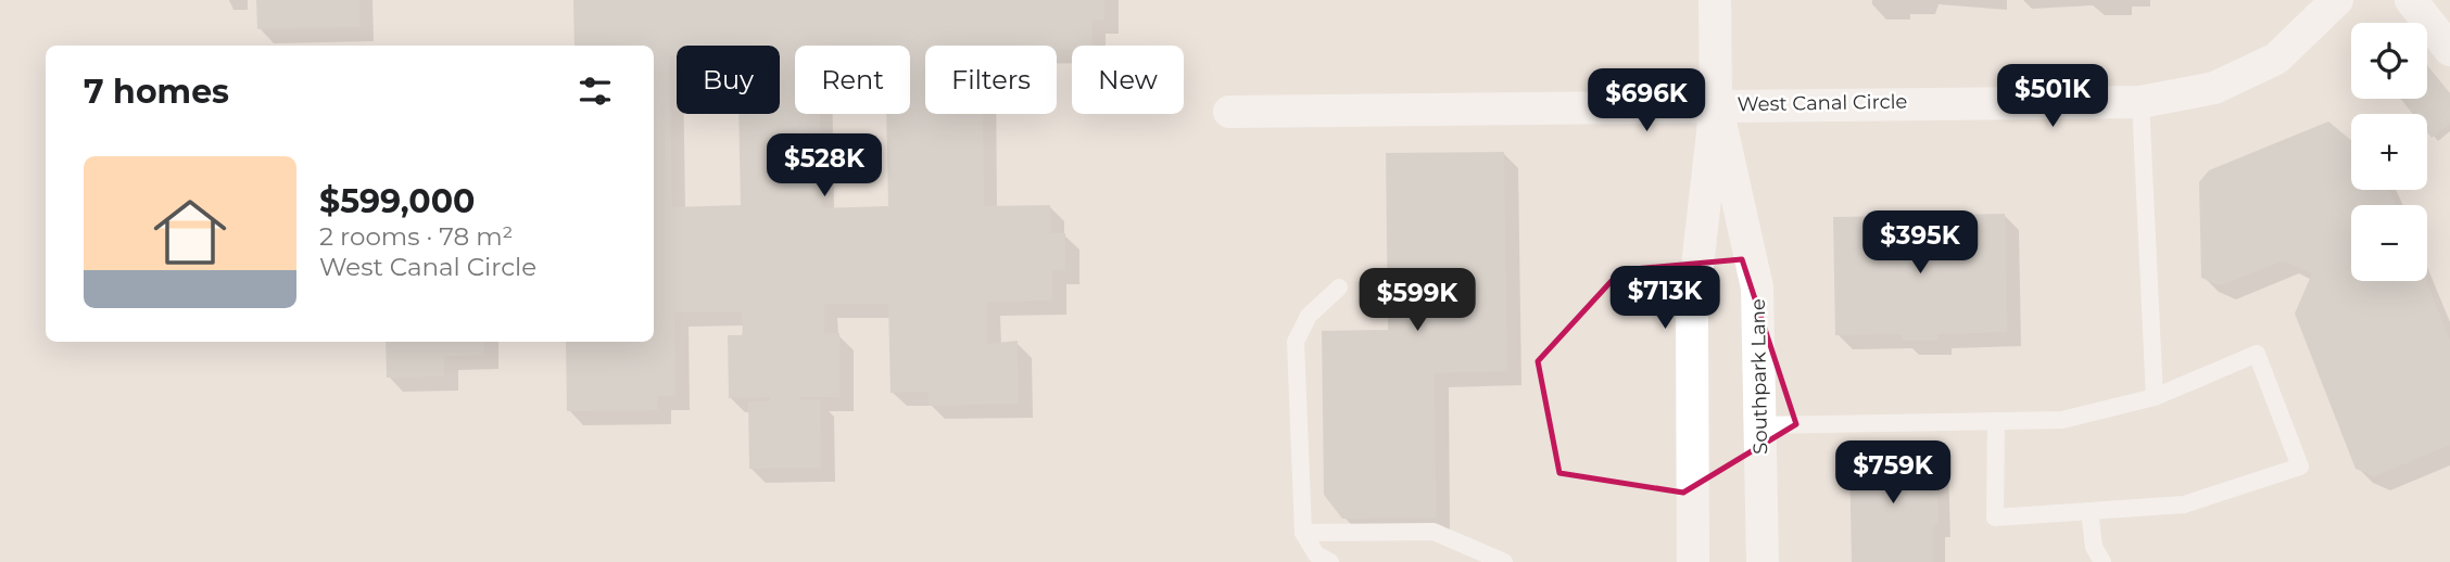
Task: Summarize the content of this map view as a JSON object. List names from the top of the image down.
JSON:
{
  "streets": {
    "street": ["West Canal Circle", "Southpark Lane"]
  },
  "crossings": [
    ["West Canal Circle", "Southpark Lane"]
  ],
  "page": {
    "map_buttons": ["+", "−"],
    "chip": [
      "Buy",
      "Rent",
      "Filters",
      "New"
    ],
    "heading": "7 homes",
    "price": [
      "$501K",
      "$696K",
      "$528K",
      "$395K",
      "$713K",
      "$599K",
      "$759K"
    ],
    "list": [
      {
        "name": "$599,000",
        "note": "2 rooms · 78 m² · West Canal Circle"
      }
    ]
  }
}
